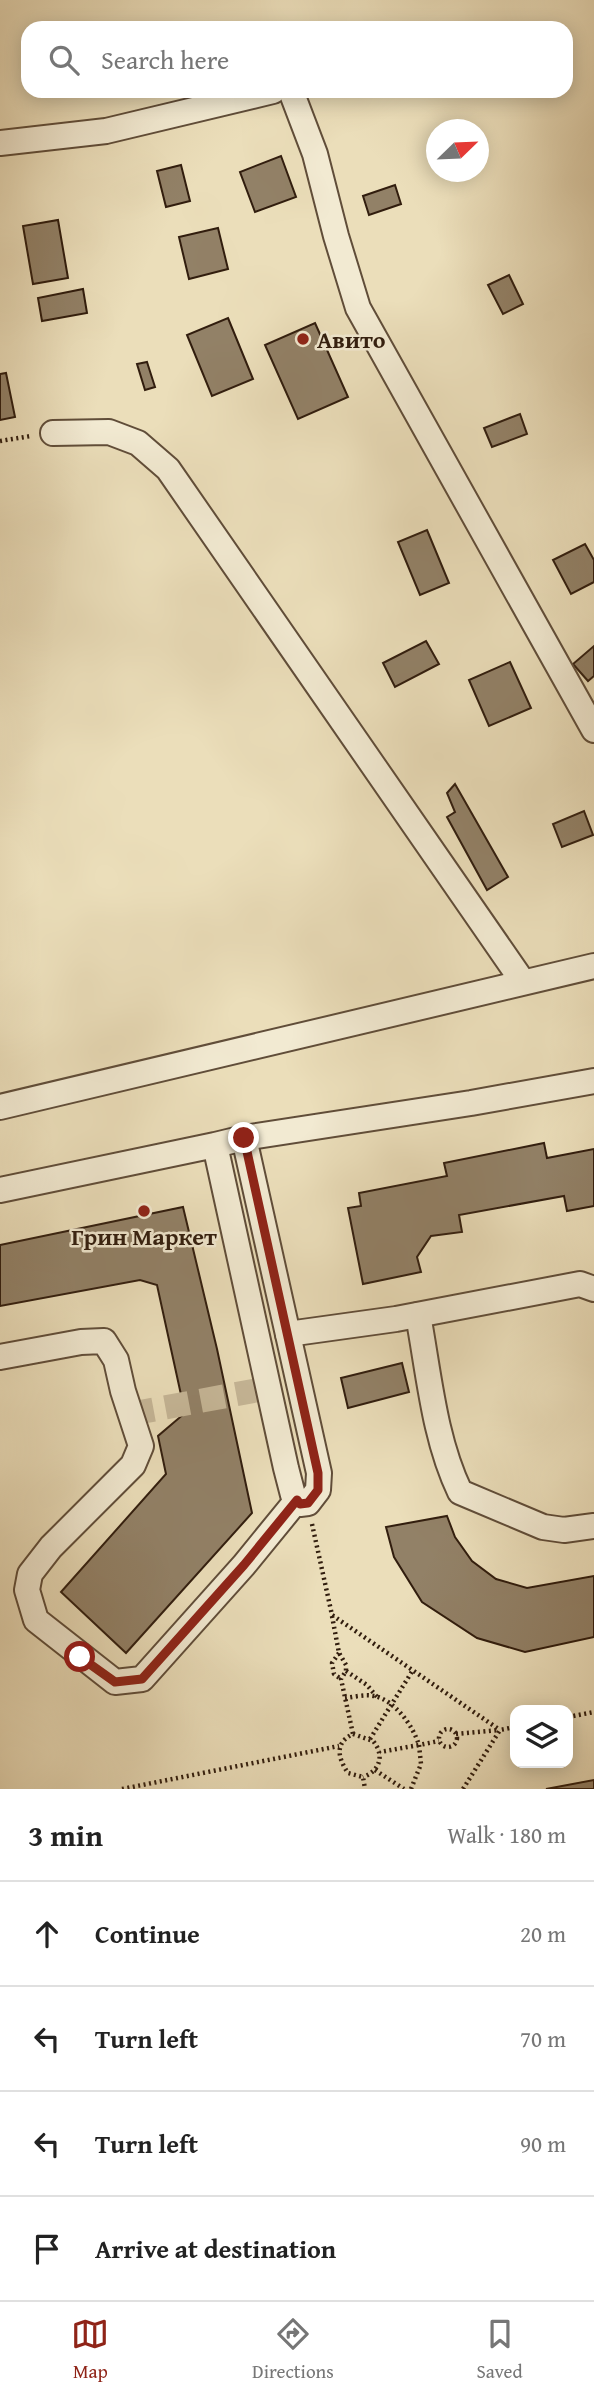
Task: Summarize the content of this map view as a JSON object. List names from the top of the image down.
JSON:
{
  "places": ["Авито", "Грин Маркет"],
  "north": "top right",
  "page": {
    "search": "Search here",
    "heading": ["3 min", "Walk · 180 m"],
    "list": [
      ["Continue", "20 m"],
      ["Turn left", "70 m"],
      ["Turn left", "90 m"],
      "Arrive at destination"
    ],
    "nav": ["Map", "Directions", "Saved"]
  }
}
